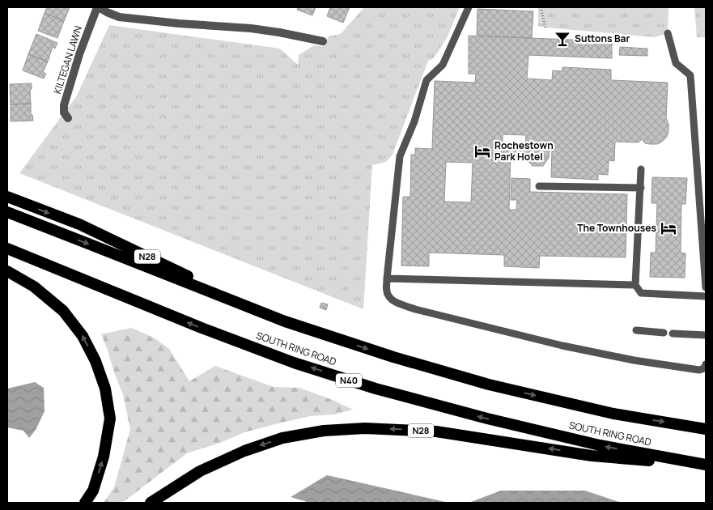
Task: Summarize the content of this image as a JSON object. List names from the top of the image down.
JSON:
{
  "streets": {
    "highway": ["N28", "SOUTH RING ROAD", "N40"],
    "street": ["KILTEGAN LAWN"]
  },
  "crossings": [
    ["N28", "SOUTH RING ROAD"]
  ],
  "places": {
    "bar": ["Suttons Bar"],
    "hotel": ["Rochestown Park Hotel", "The Townhouses"]
  }
}
